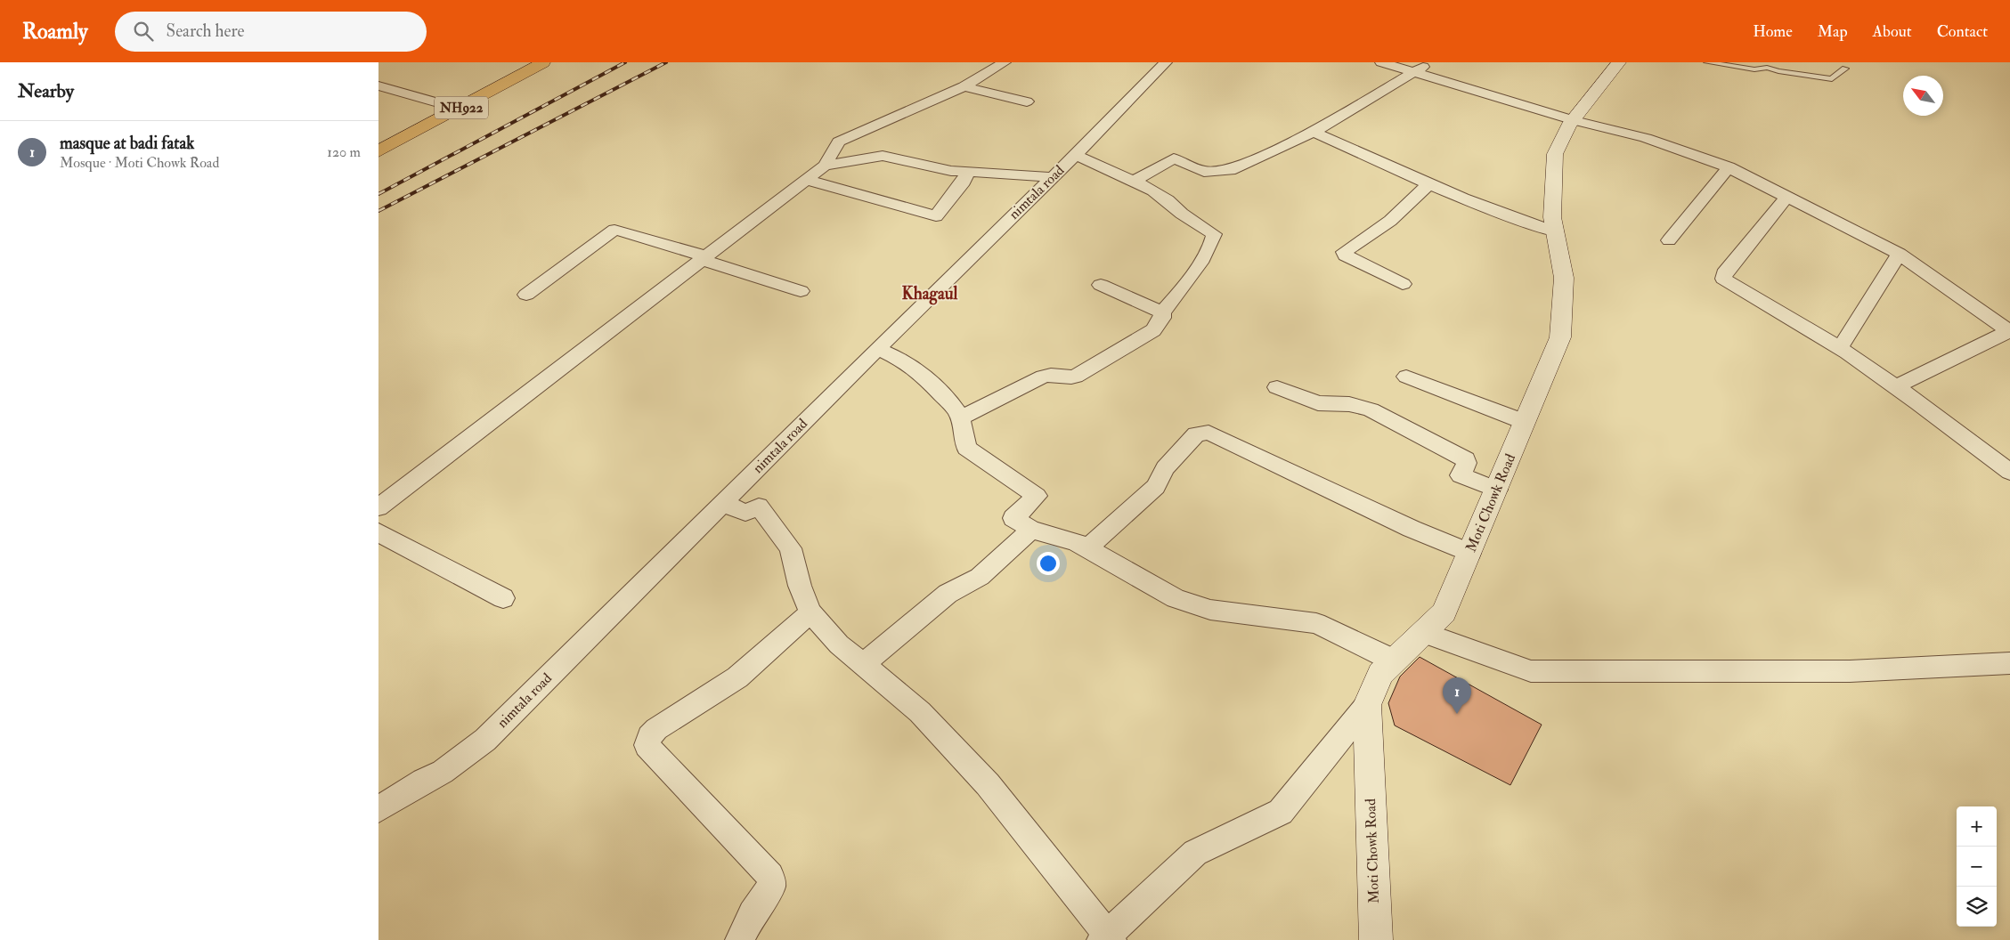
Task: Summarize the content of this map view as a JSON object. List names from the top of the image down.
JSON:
{
  "streets": {
    "main road": ["NH922"],
    "street": ["nimtala road", "Moti Chowk Road"]
  },
  "districts": ["Khagaul"],
  "north": "top left",
  "page": {
    "header": "Roamly",
    "search": "Search here",
    "nav": [
      "Home",
      "Map",
      "About",
      "Contact"
    ],
    "heading": "Nearby",
    "list": [
      {
        "mark": "1",
        "name": "masque at badi fatak",
        "note": "Mosque · Moti Chowk Road",
        "value": "120 m"
      }
    ],
    "pins": "1",
    "map_buttons": ["+", "−"]
  }
}
